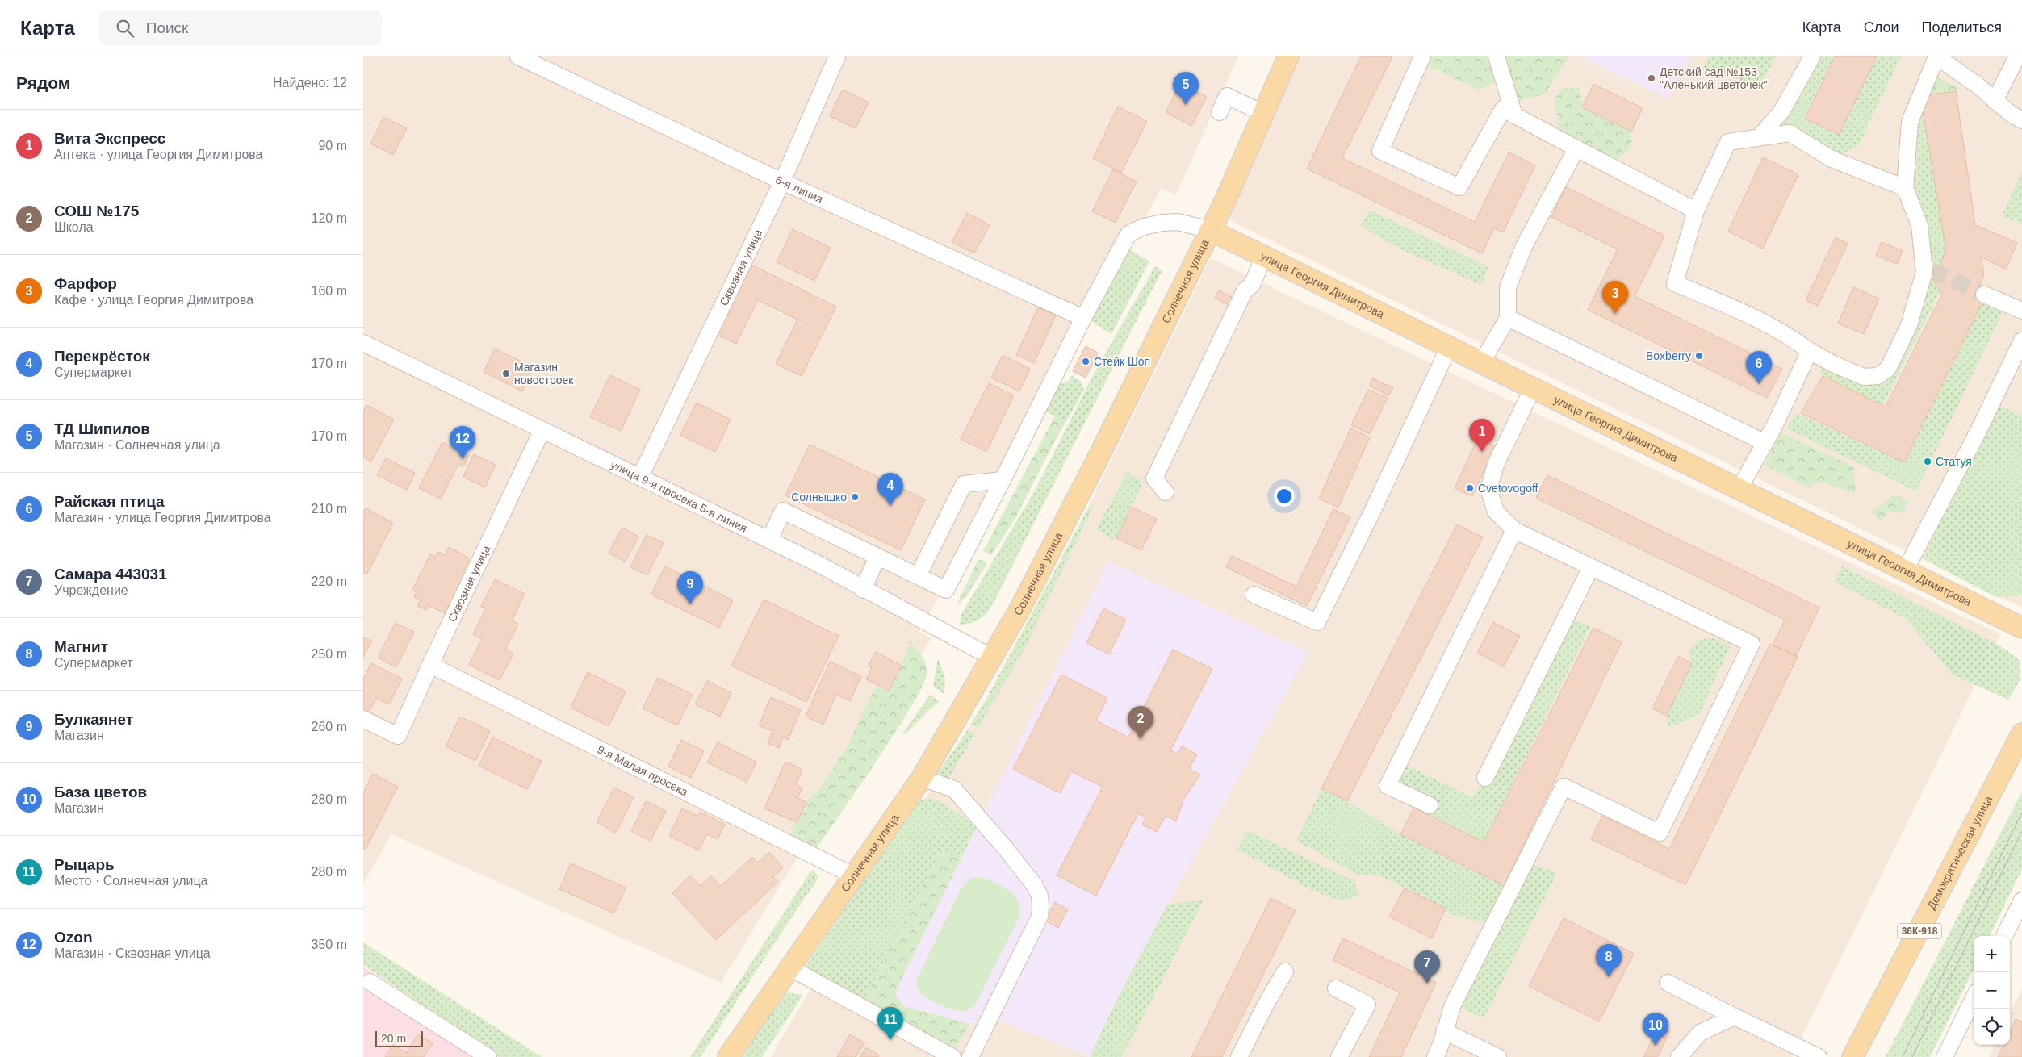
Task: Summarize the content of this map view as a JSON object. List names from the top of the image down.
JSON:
{
  "streets": {
    "main road": [
      "Солнечная улица",
      "улица Георгия Димитрова",
      "Демократическая улица",
      "36К-918"
    ],
    "street": [
      "6-я линия",
      "Сквозная улица",
      "улица 9-я просека 5-я линия",
      "9-я Малая просека"
    ]
  },
  "crossings": [
    ["6-я линия", "Сквозная улица"],
    ["Сквозная улица", "улица 9-я просека 5-я линия"],
    ["Сквозная улица", "9-я Малая просека"],
    ["Солнечная улица", "улица Георгия Димитрова"],
    ["Солнечная улица", "улица 9-я просека 5-я линия"],
    ["Солнечная улица", "9-я Малая просека"]
  ],
  "places": [
    "Детский сад №153 \"Аленький цветочек\"",
    "Boxberry",
    "Стейк Шоп",
    "Магазин новостроек",
    "Статуя",
    "Cvetovogoff",
    "Солнышко"
  ],
  "scale_bar": "20 m",
  "page": {
    "header": "Карта",
    "search": "Поиск",
    "nav": ["Карта", "Слои", "Поделиться"],
    "heading": ["Рядом", "Найдено: 12"],
    "pins": [
      "5",
      "3",
      "6",
      "1",
      "12",
      "4",
      "9",
      "2",
      "8",
      "7",
      "11",
      "10"
    ],
    "list": [
      {
        "mark": "1",
        "name": "Вита Экспресс",
        "note": "Аптека · улица Георгия Димитрова",
        "value": "90 m"
      },
      {
        "mark": "2",
        "name": "СОШ №175",
        "note": "Школа",
        "value": "120 m"
      },
      {
        "mark": "3",
        "name": "Фарфор",
        "note": "Кафе · улица Георгия Димитрова",
        "value": "160 m"
      },
      {
        "mark": "4",
        "name": "Перекрёсток",
        "note": "Супермаркет",
        "value": "170 m"
      },
      {
        "mark": "5",
        "name": "ТД Шипилов",
        "note": "Магазин · Солнечная улица",
        "value": "170 m"
      },
      {
        "mark": "6",
        "name": "Райская птица",
        "note": "Магазин · улица Георгия Димитрова",
        "value": "210 m"
      },
      {
        "mark": "7",
        "name": "Самара 443031",
        "note": "Учреждение",
        "value": "220 m"
      },
      {
        "mark": "8",
        "name": "Магнит",
        "note": "Супермаркет",
        "value": "250 m"
      },
      {
        "mark": "9",
        "name": "Булкаянет",
        "note": "Магазин",
        "value": "260 m"
      },
      {
        "mark": "10",
        "name": "База цветов",
        "note": "Магазин",
        "value": "280 m"
      },
      {
        "mark": "11",
        "name": "Рыцарь",
        "note": "Место · Солнечная улица",
        "value": "280 m"
      },
      {
        "mark": "12",
        "name": "Ozon",
        "note": "Магазин · Сквозная улица",
        "value": "350 m"
      }
    ],
    "map_buttons": ["+", "−"],
    "scale": "20 m"
  }
}
